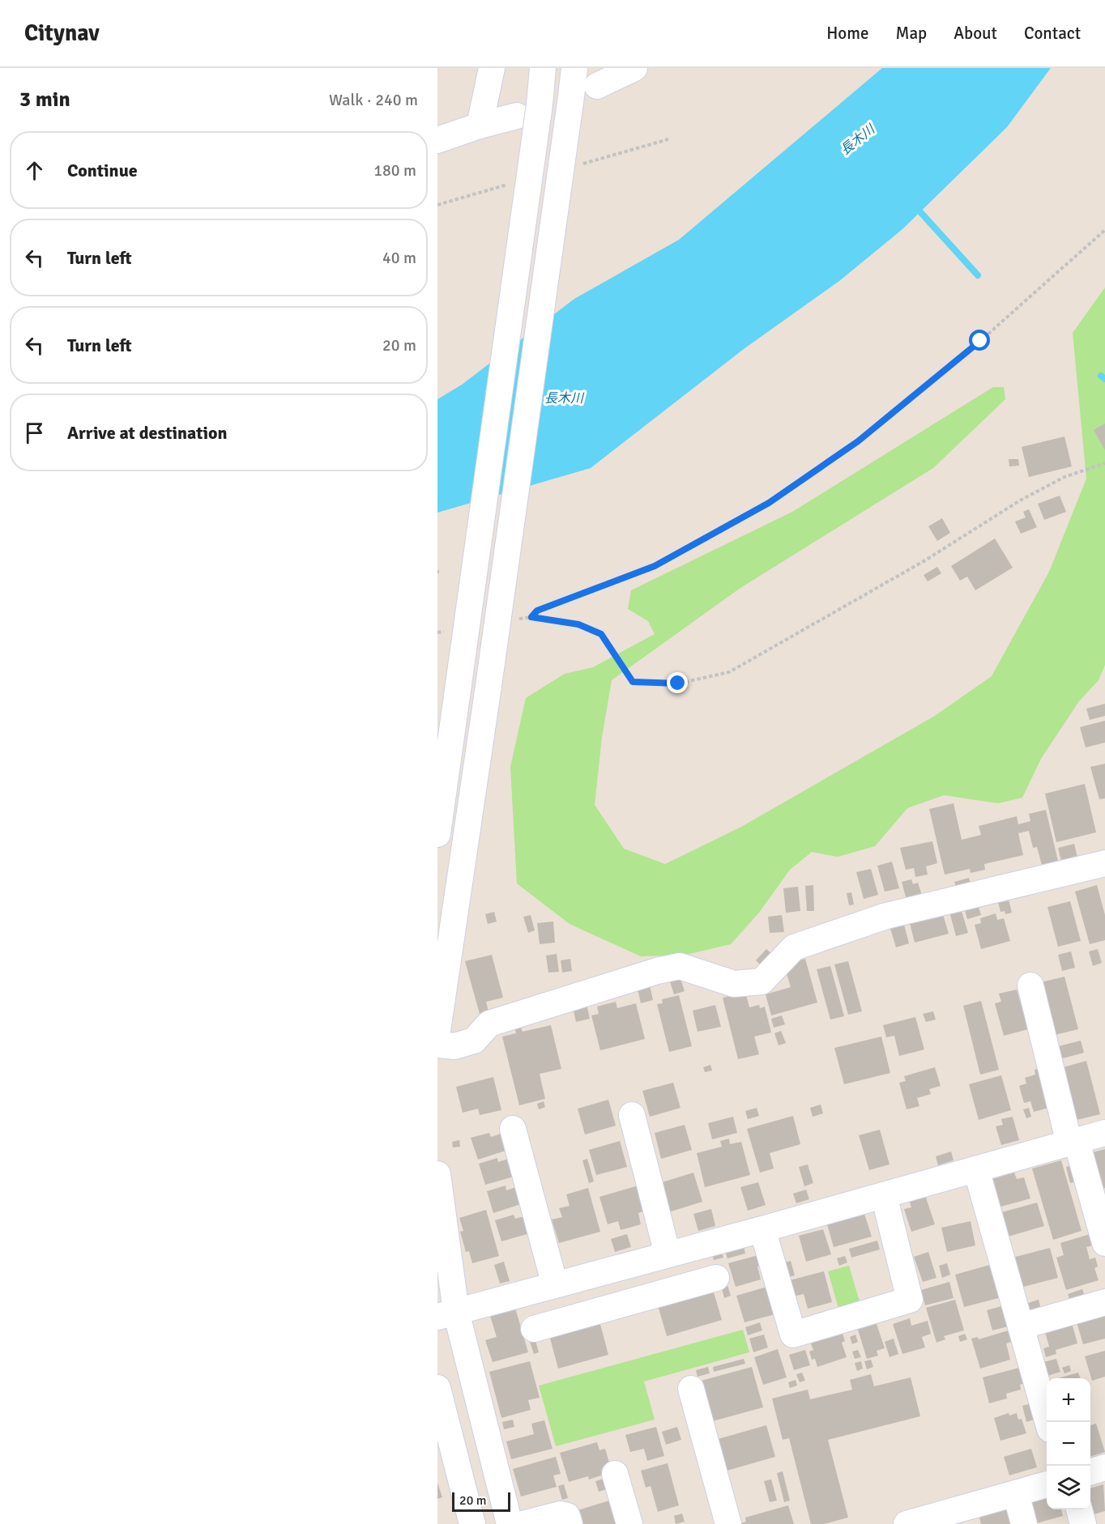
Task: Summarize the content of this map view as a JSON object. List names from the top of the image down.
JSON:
{
  "water": ["長木川"],
  "scale_bar": "20 m",
  "page": {
    "header": "Citynav",
    "nav": [
      "Home",
      "Map",
      "About",
      "Contact"
    ],
    "heading": ["3 min", "Walk · 240 m"],
    "list": [
      ["Continue", "180 m"],
      ["Turn left", "40 m"],
      ["Turn left", "20 m"],
      "Arrive at destination"
    ],
    "map_buttons": ["+", "−"],
    "scale": "20 m"
  }
}
